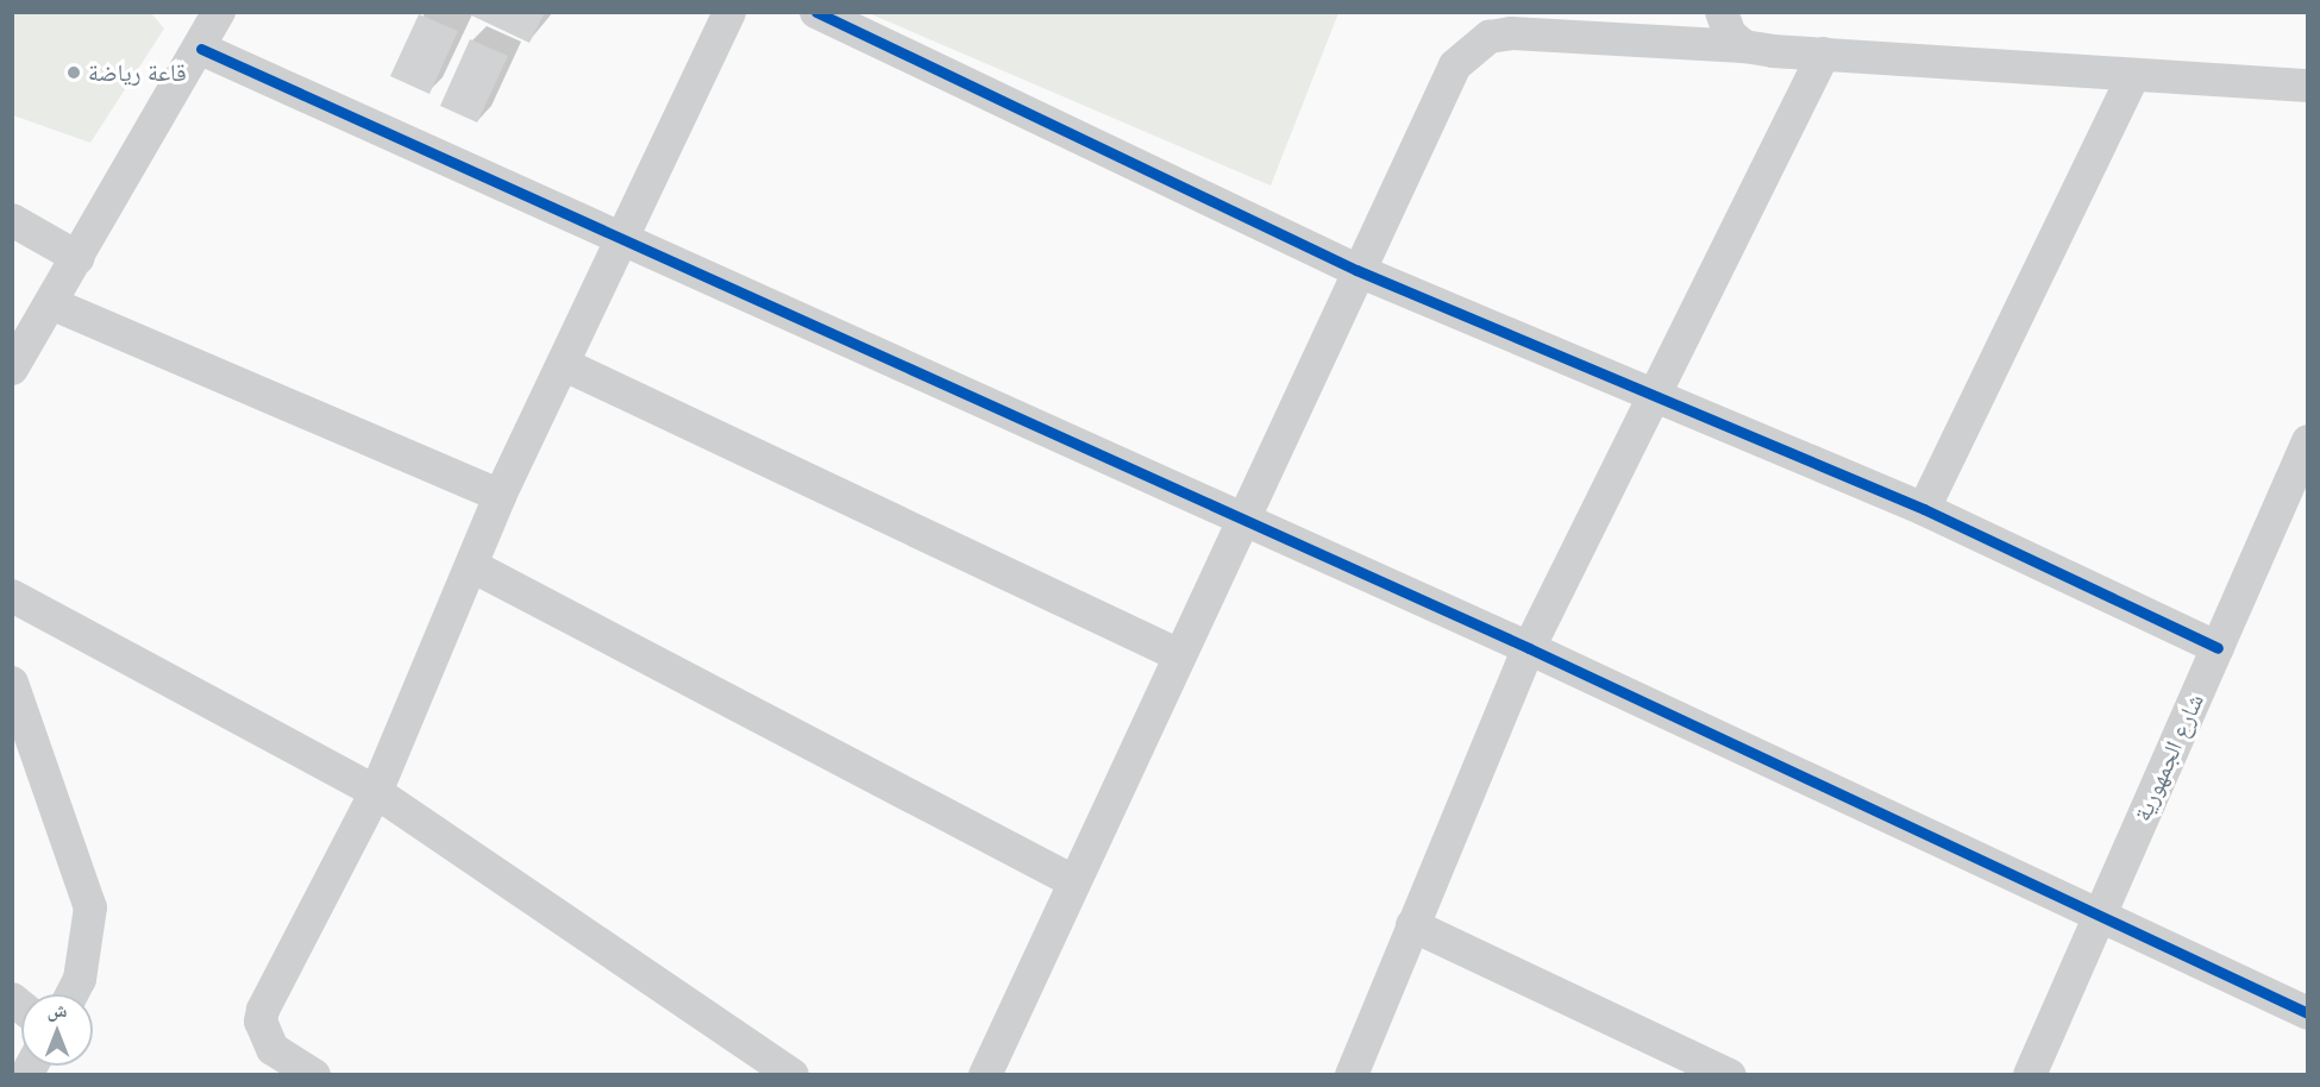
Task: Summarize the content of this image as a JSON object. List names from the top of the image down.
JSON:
{
  "streets": {
    "street": ["شارع الجمهورية"]
  },
  "places": ["قاعة رياضة"],
  "north": "top"
}
